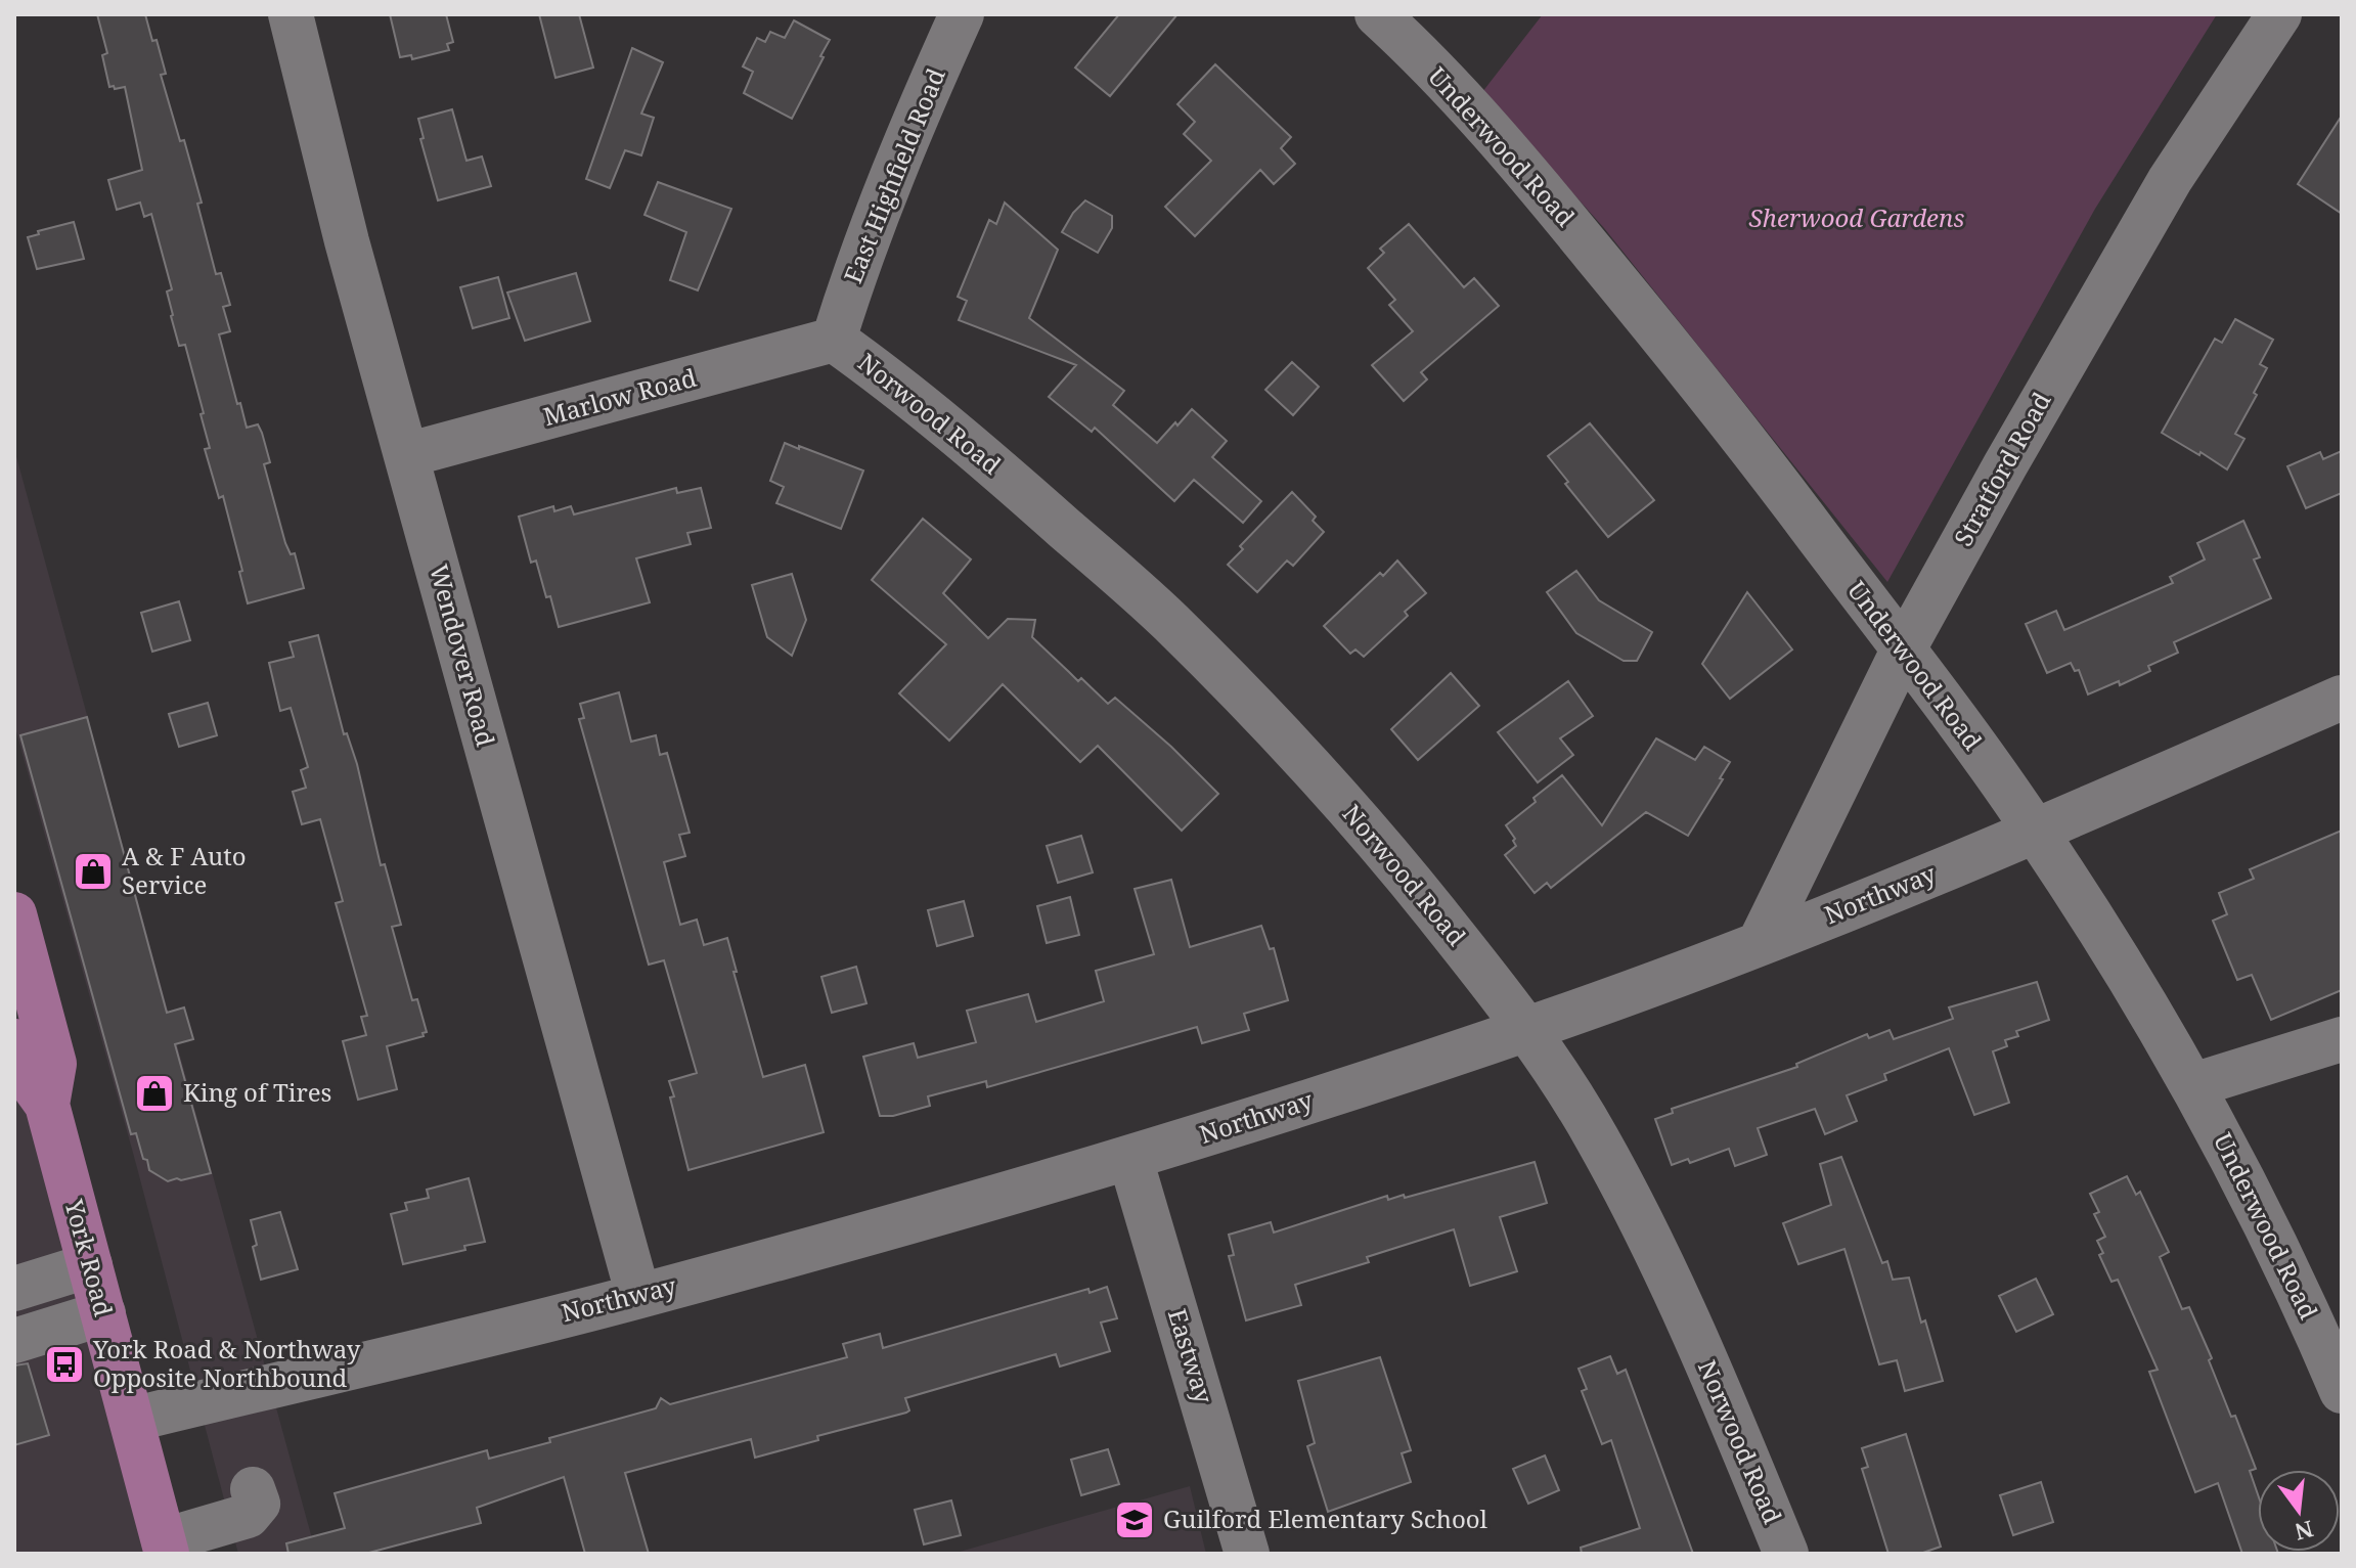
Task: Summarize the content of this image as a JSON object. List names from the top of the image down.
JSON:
{
  "streets": {
    "main road": ["York Road"],
    "street": [
      "Underwood Road",
      "East Highfield Road",
      "Marlow Road",
      "Norwood Road",
      "Stratford Road",
      "Wendover Road",
      "Northway",
      "Eastway"
    ]
  },
  "crossings": [
    ["Underwood Road", "Stratford Road"],
    ["Underwood Road", "Northway"],
    ["East Highfield Road", "Marlow Road"],
    ["East Highfield Road", "Norwood Road"],
    ["Marlow Road", "Norwood Road"],
    ["Marlow Road", "Wendover Road"],
    ["Norwood Road", "Northway"],
    ["Stratford Road", "Northway"],
    ["Wendover Road", "Northway"],
    ["Northway", "York Road"],
    ["Northway", "Eastway"]
  ],
  "parks": ["Sherwood Gardens"],
  "places": {
    "shop": ["A & F Auto Service", "King of Tires"],
    "bus stop": ["York Road & Northway Opposite Northbound"],
    "school or university": ["Guilford Elementary School"]
  },
  "north": "bottom"
}
